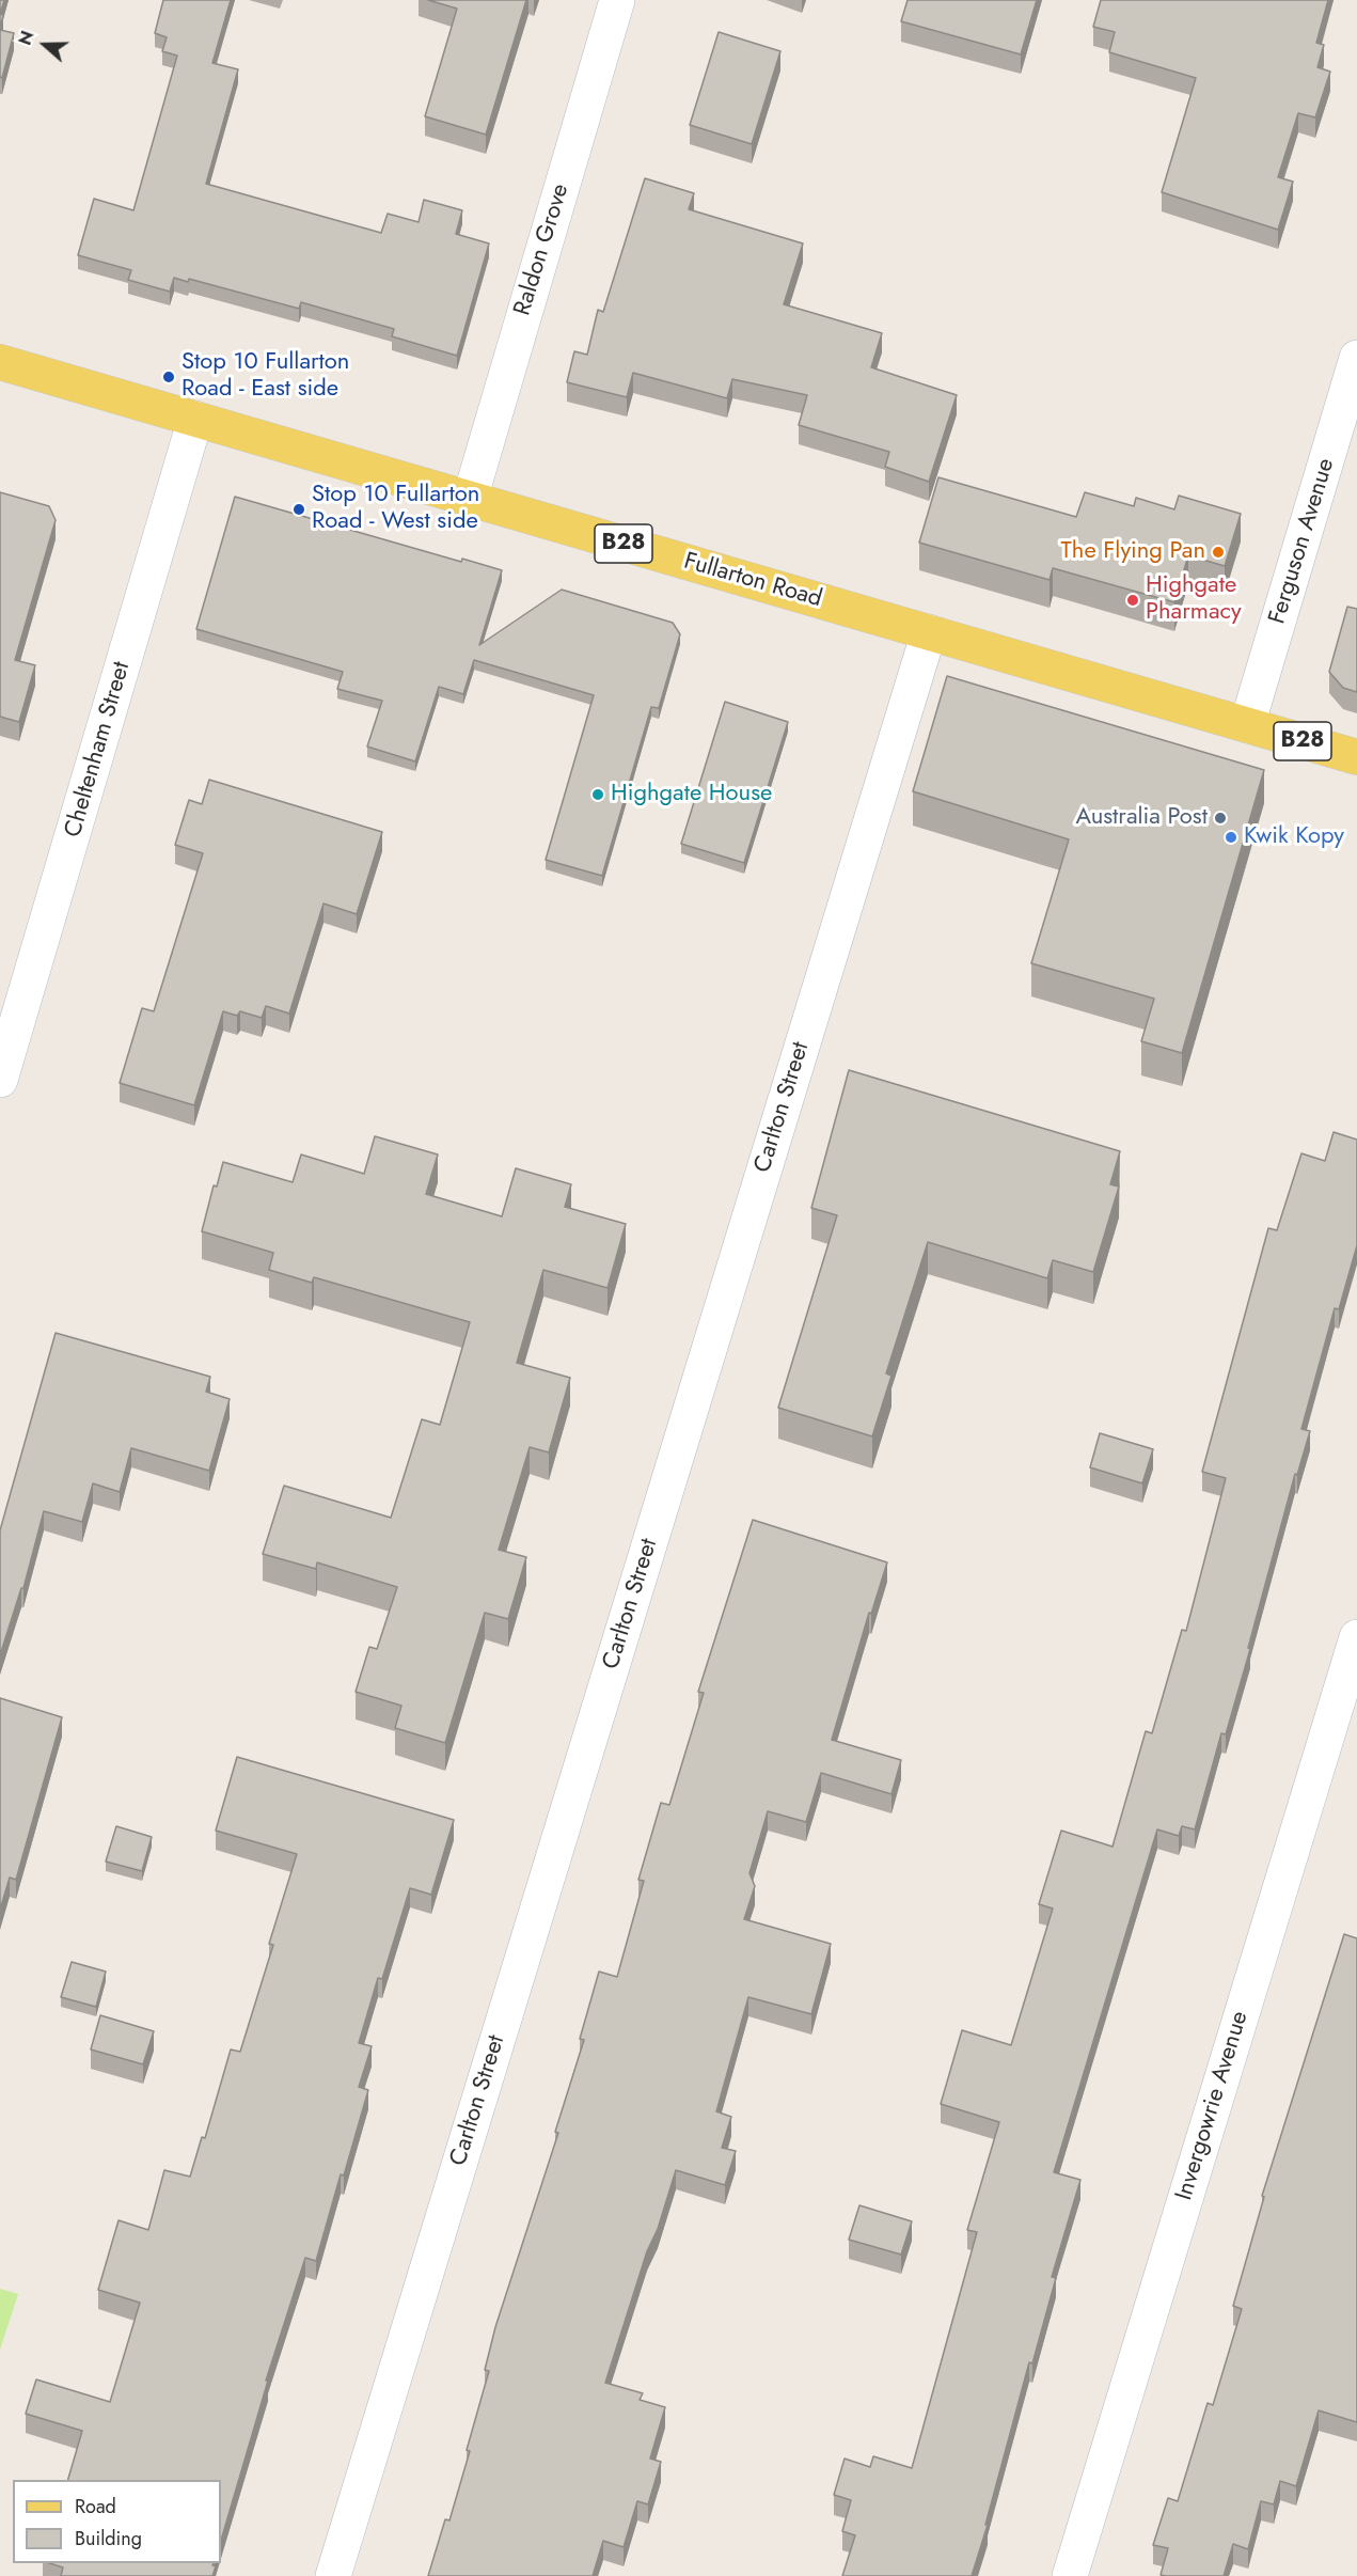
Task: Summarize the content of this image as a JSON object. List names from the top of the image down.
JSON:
{
  "streets": {
    "main road": ["B28", "Fullarton Road"],
    "street": [
      "Raldon Grove",
      "Ferguson Avenue",
      "Cheltenham Street",
      "Carlton Street",
      "Invergowrie Avenue"
    ]
  },
  "crossings": [
    ["Raldon Grove", "Fullarton Road"],
    ["Ferguson Avenue", "Fullarton Road"],
    ["Fullarton Road", "Cheltenham Street"],
    ["Fullarton Road", "Carlton Street"]
  ],
  "places": [
    "Stop 10 Fullarton Road - East side",
    "Stop 10 Fullarton Road - West side",
    "The Flying Pan",
    "Highgate Pharmacy",
    "Highgate House",
    "Australia Post",
    "Kwik Kopy"
  ],
  "legend": ["Road", "Building"],
  "north": "left"
}
